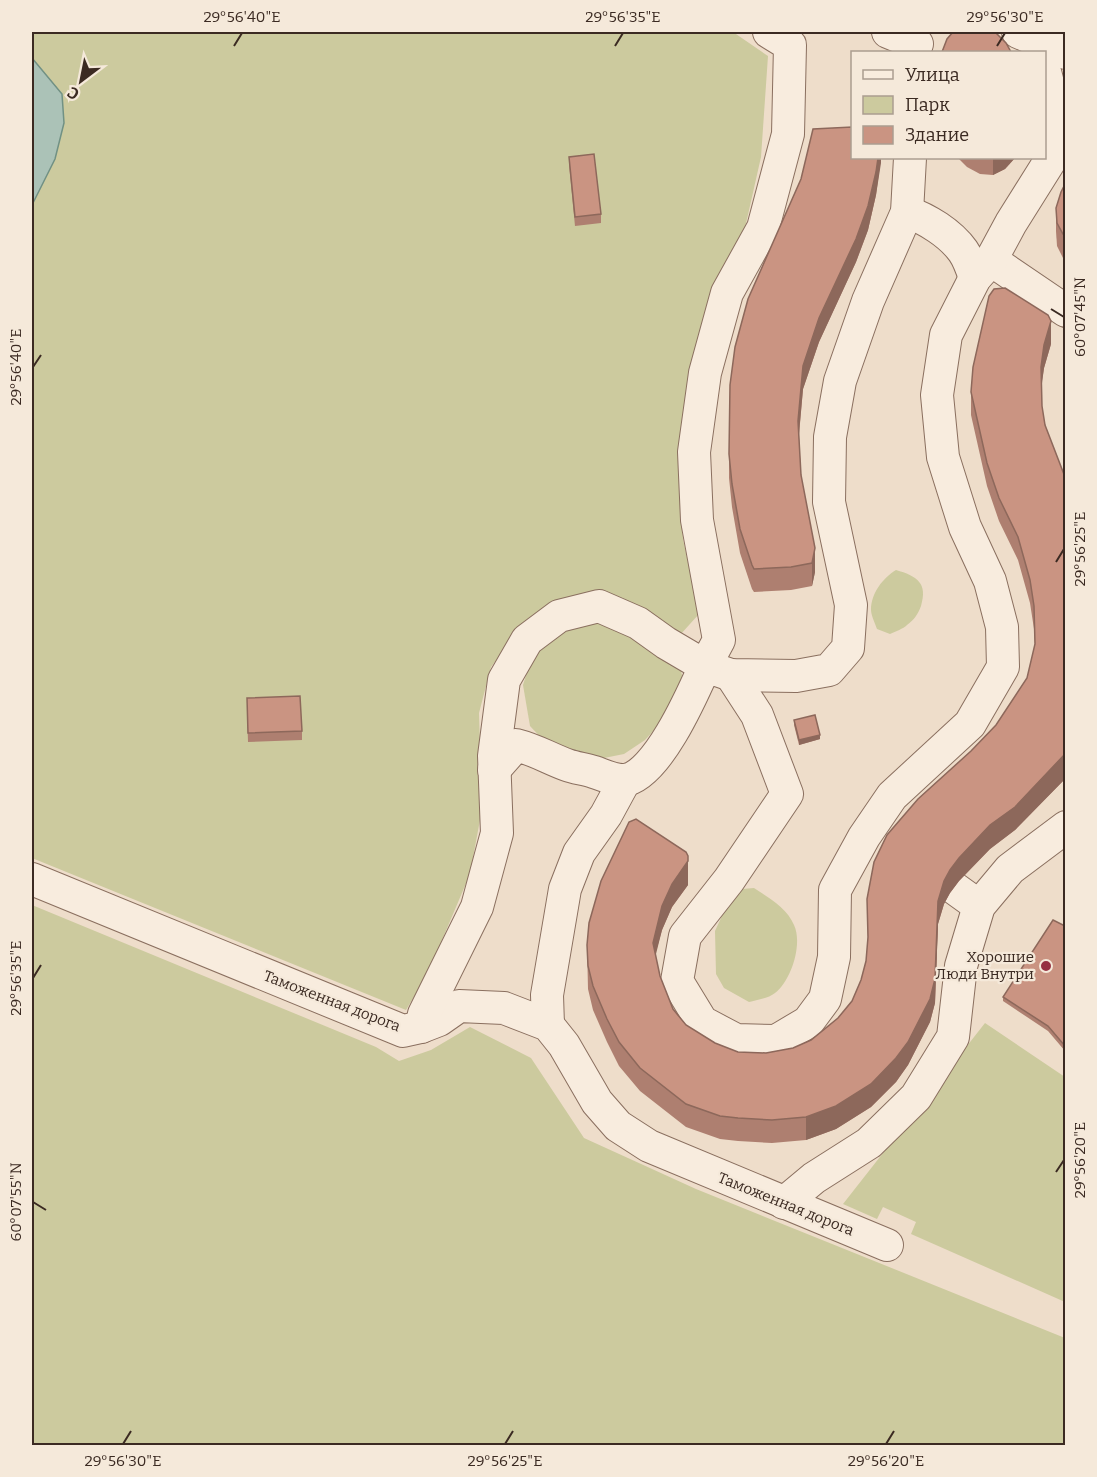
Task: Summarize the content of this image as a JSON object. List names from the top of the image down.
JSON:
{
  "streets": {
    "street": ["Таможенная дорога"]
  },
  "places": ["Хорошие Люди Внутри"],
  "legend": ["Улица", "Парк", "Здание"],
  "north": "bottom left",
  "coordinates": [
    "29°56'40\"E",
    "29°56'35\"E",
    "29°56'30\"E",
    "60°07'45\"N",
    "29°56'25\"E",
    "29°56'20\"E",
    "60°07'55\"N"
  ]
}
